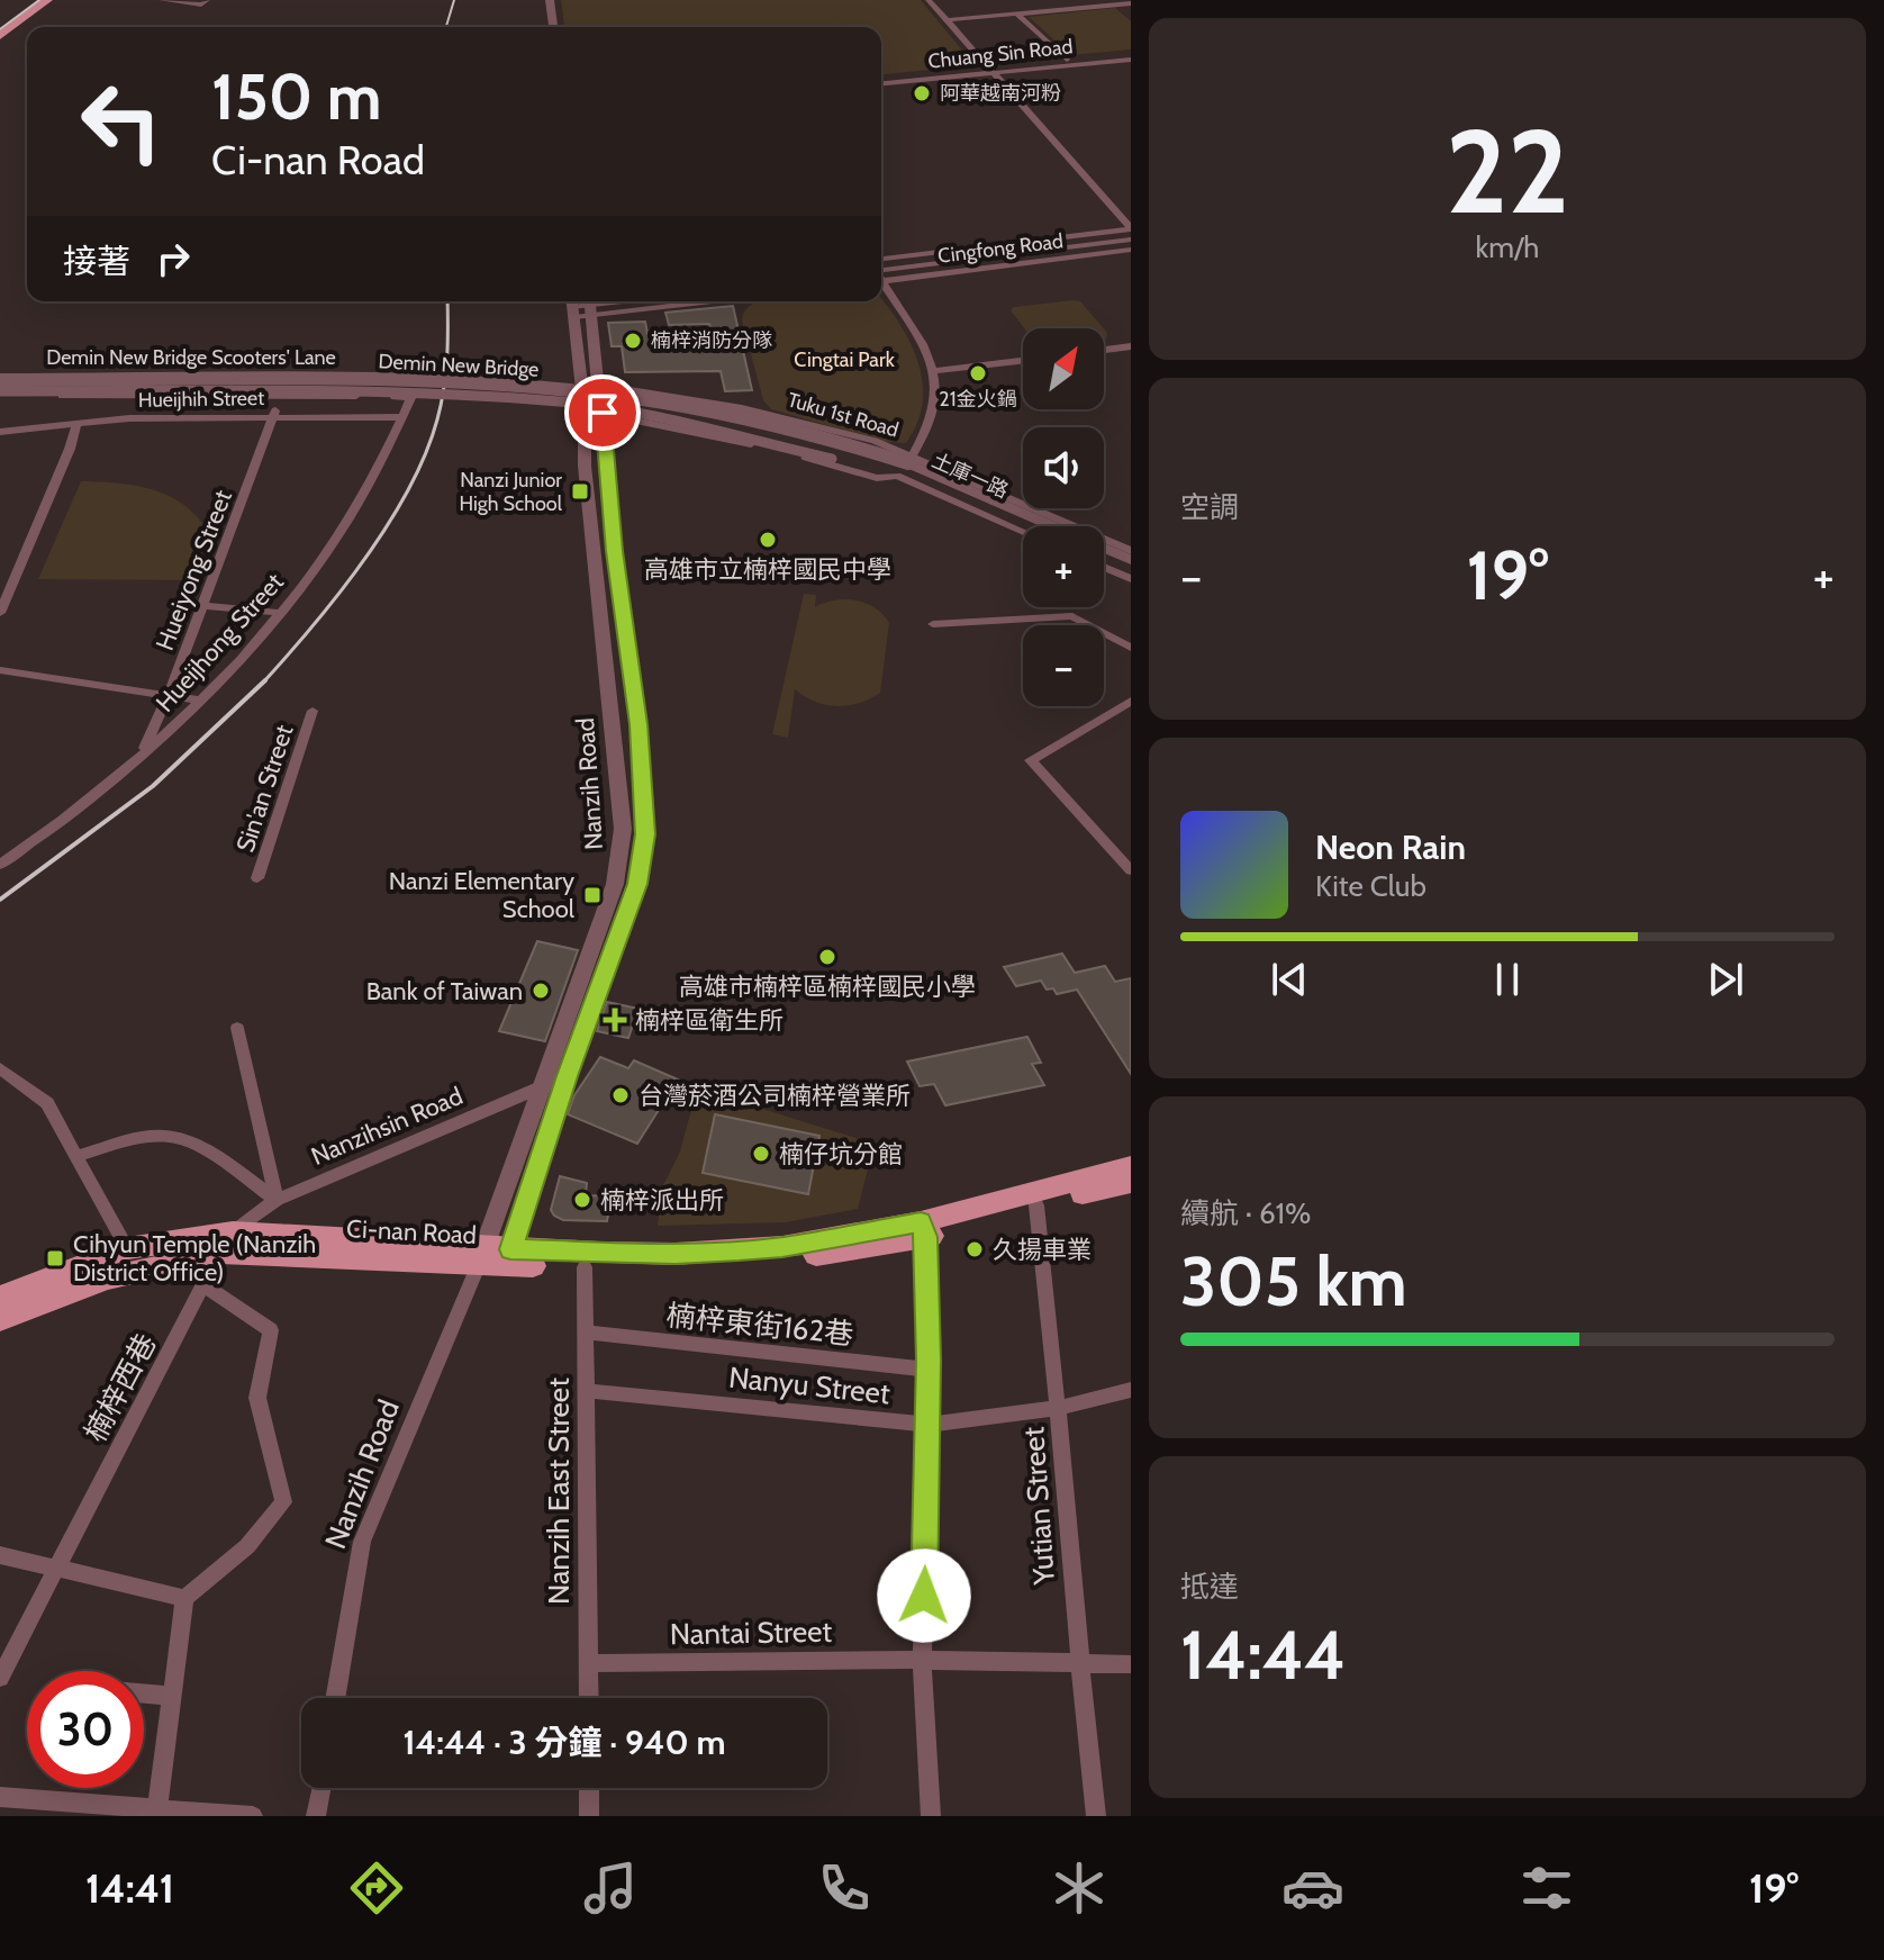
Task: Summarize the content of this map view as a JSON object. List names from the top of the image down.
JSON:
{
  "streets": {
    "main road": ["Ci-nan Road"],
    "street": [
      "Chuang Sin Road",
      "Cingfong Road",
      "Demin New Bridge Scooters' Lane",
      "Demin New Bridge",
      "Hueijhih Street",
      "Tuku 1st Road",
      "土庫一路",
      "Hueiyong Street",
      "Hueijhong Street",
      "Nanzih Road",
      "Sin'an Street",
      "Nanzihsin Road",
      "楠梓東街162巷",
      "Nanyu Street",
      "楠梓西巷",
      "Nanzih East Street",
      "Yutian Street",
      "Nantai Street"
    ]
  },
  "crossings": [
    ["Demin New Bridge Scooters' Lane", "Demin New Bridge"],
    ["Demin New Bridge Scooters' Lane", "Tuku 1st Road"],
    ["Demin New Bridge Scooters' Lane", "土庫一路"],
    ["Demin New Bridge", "Tuku 1st Road"],
    ["Demin New Bridge", "土庫一路"],
    ["Hueijhih Street", "Hueiyong Street"],
    ["Hueijhih Street", "Hueijhong Street"],
    ["Tuku 1st Road", "土庫一路"],
    ["Tuku 1st Road", "Nanzih Road"],
    ["Hueiyong Street", "Hueijhong Street"],
    ["Nanzih Road", "Nanzihsin Road"],
    ["Nanzih Road", "Ci-nan Road"],
    ["Nanzihsin Road", "Ci-nan Road"],
    ["Nanzihsin Road", "楠梓西巷"],
    ["Ci-nan Road", "楠梓西巷"],
    ["Ci-nan Road", "Nanzih East Street"],
    ["Ci-nan Road", "Yutian Street"],
    ["楠梓東街162巷", "Nanzih East Street"],
    ["Nanyu Street", "Nanzih East Street"],
    ["Nanyu Street", "Yutian Street"],
    ["Nanzih East Street", "Nantai Street"],
    ["Yutian Street", "Nantai Street"]
  ],
  "parks": ["Cingtai Park"],
  "places": {
    "other": [
      "阿華越南河粉",
      "楠梓消防分隊",
      "21金火鍋",
      "高雄市立楠梓國民中學",
      "高雄市楠梓區楠梓國民小學",
      "Bank of Taiwan",
      "台灣菸酒公司楠梓營業所",
      "楠仔坑分館",
      "楠梓派出所",
      "久揚車業"
    ],
    "transit": ["Nanzi Junior High School", "Nanzi Elementary School", "Cihyun Temple (Nanzih District Office)"],
    "health": ["楠梓區衛生所"]
  },
  "north": "top right",
  "page": {
    "tile": [
      ["22", "km/h"],
      "空調",
      ["續航 · 61%", "305 km"],
      ["抵達", "14:44"]
    ],
    "turn": ["150 m", "Ci-nan Road"],
    "then": "接著",
    "map_buttons": ["+", "−"],
    "heat": ["−", "19°", "+"],
    "song": ["Neon Rain", "Kite Club"],
    "limit": "30",
    "trip": "14:44 · 3 分鐘 · 940 m",
    "tabs": ["14:41", "19°"]
  }
}
